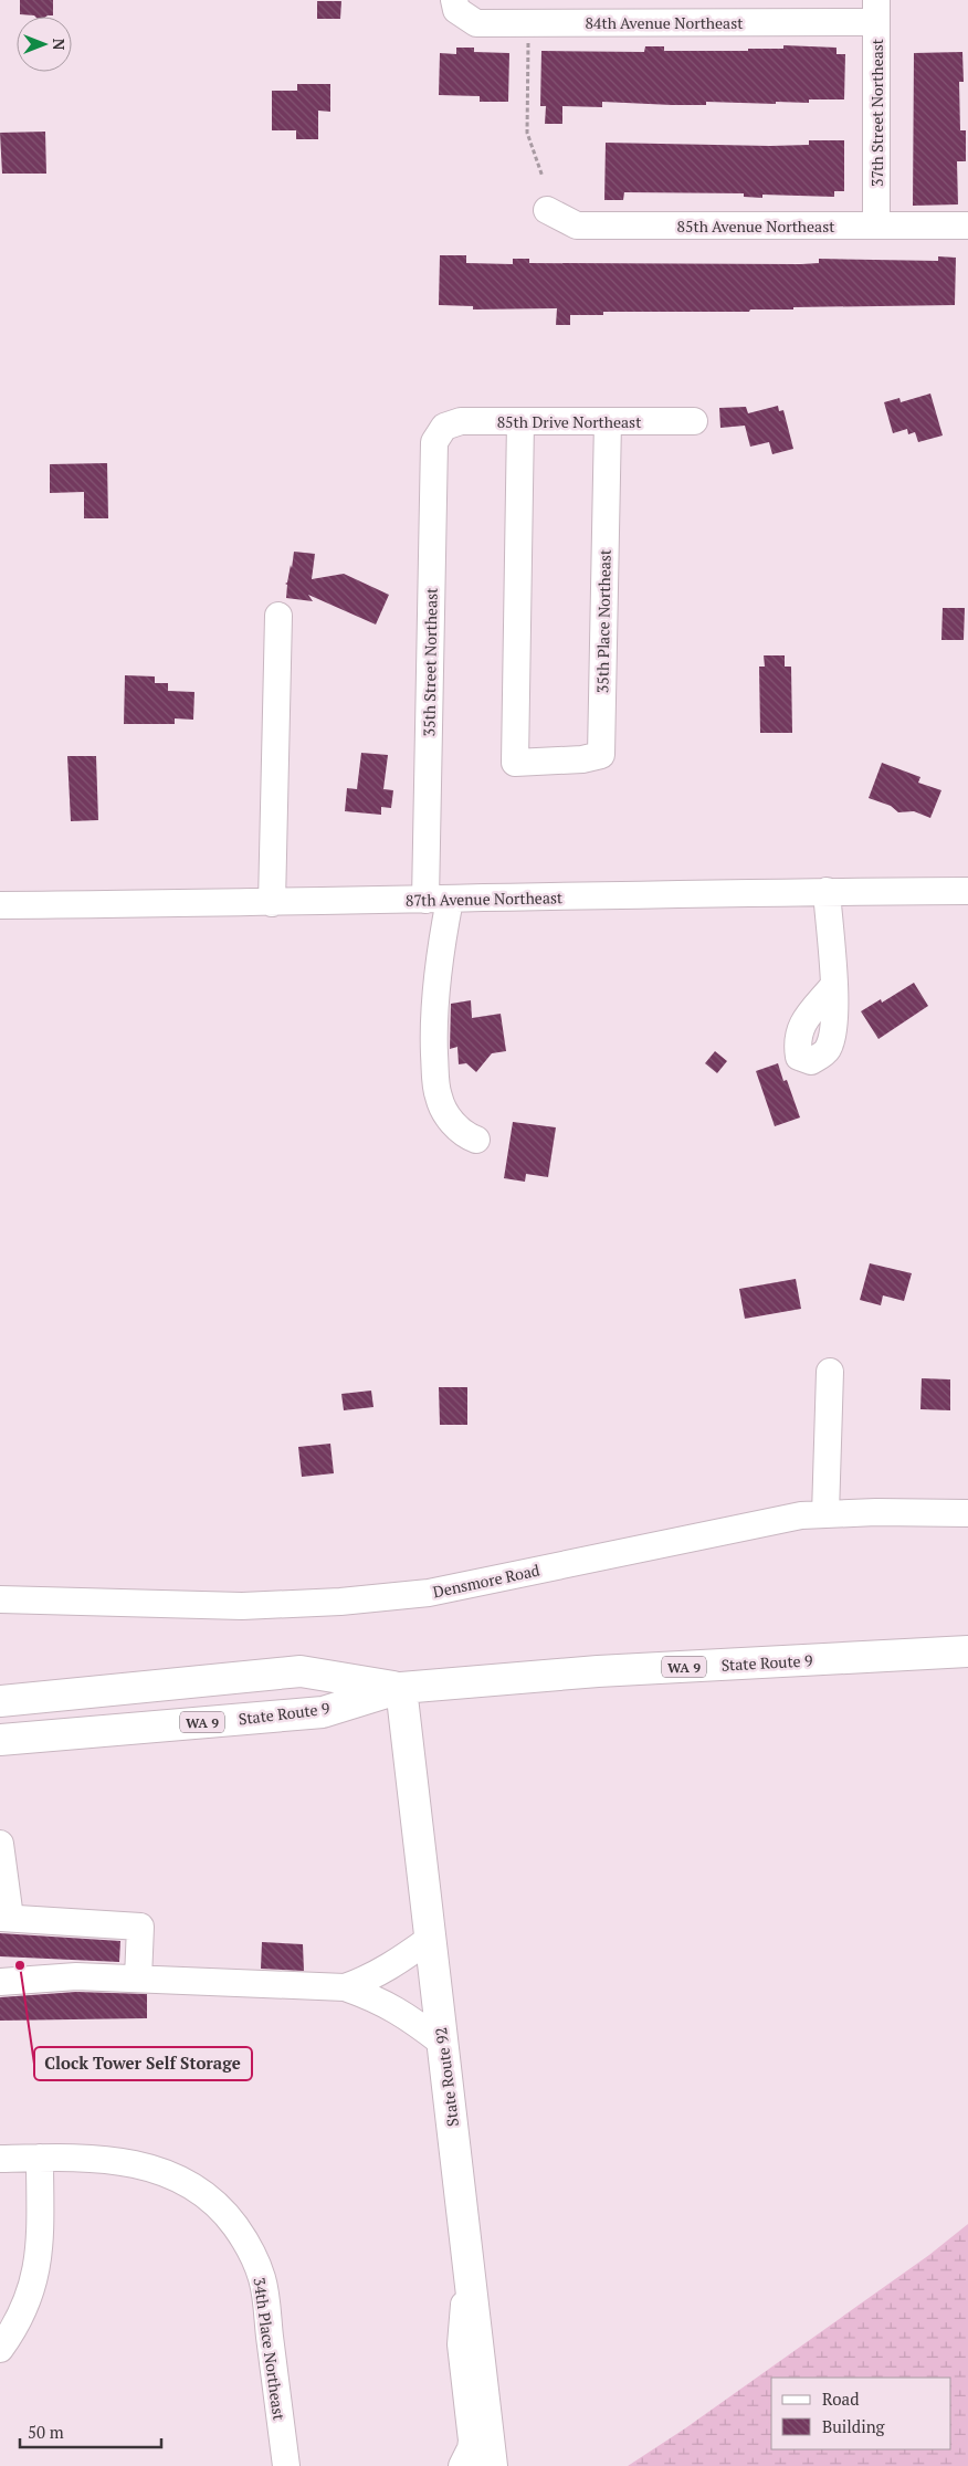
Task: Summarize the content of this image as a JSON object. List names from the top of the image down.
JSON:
{
  "streets": {
    "main road": ["State Route 9", "WA 9", "State Route 92"],
    "street": [
      "84th Avenue Northeast",
      "37th Street Northeast",
      "85th Avenue Northeast",
      "85th Drive Northeast",
      "35th Place Northeast",
      "35th Street Northeast",
      "87th Avenue Northeast",
      "Densmore Road",
      "34th Place Northeast"
    ]
  },
  "crossings": [
    ["84th Avenue Northeast", "37th Street Northeast"],
    ["37th Street Northeast", "85th Avenue Northeast"],
    ["85th Drive Northeast", "35th Place Northeast"],
    ["85th Drive Northeast", "35th Street Northeast"],
    ["35th Street Northeast", "87th Avenue Northeast"],
    ["State Route 9", "State Route 92"]
  ],
  "places": ["Clock Tower Self Storage"],
  "legend": ["Road", "Building"],
  "scale_bar": "50 m",
  "north": "right"
}
